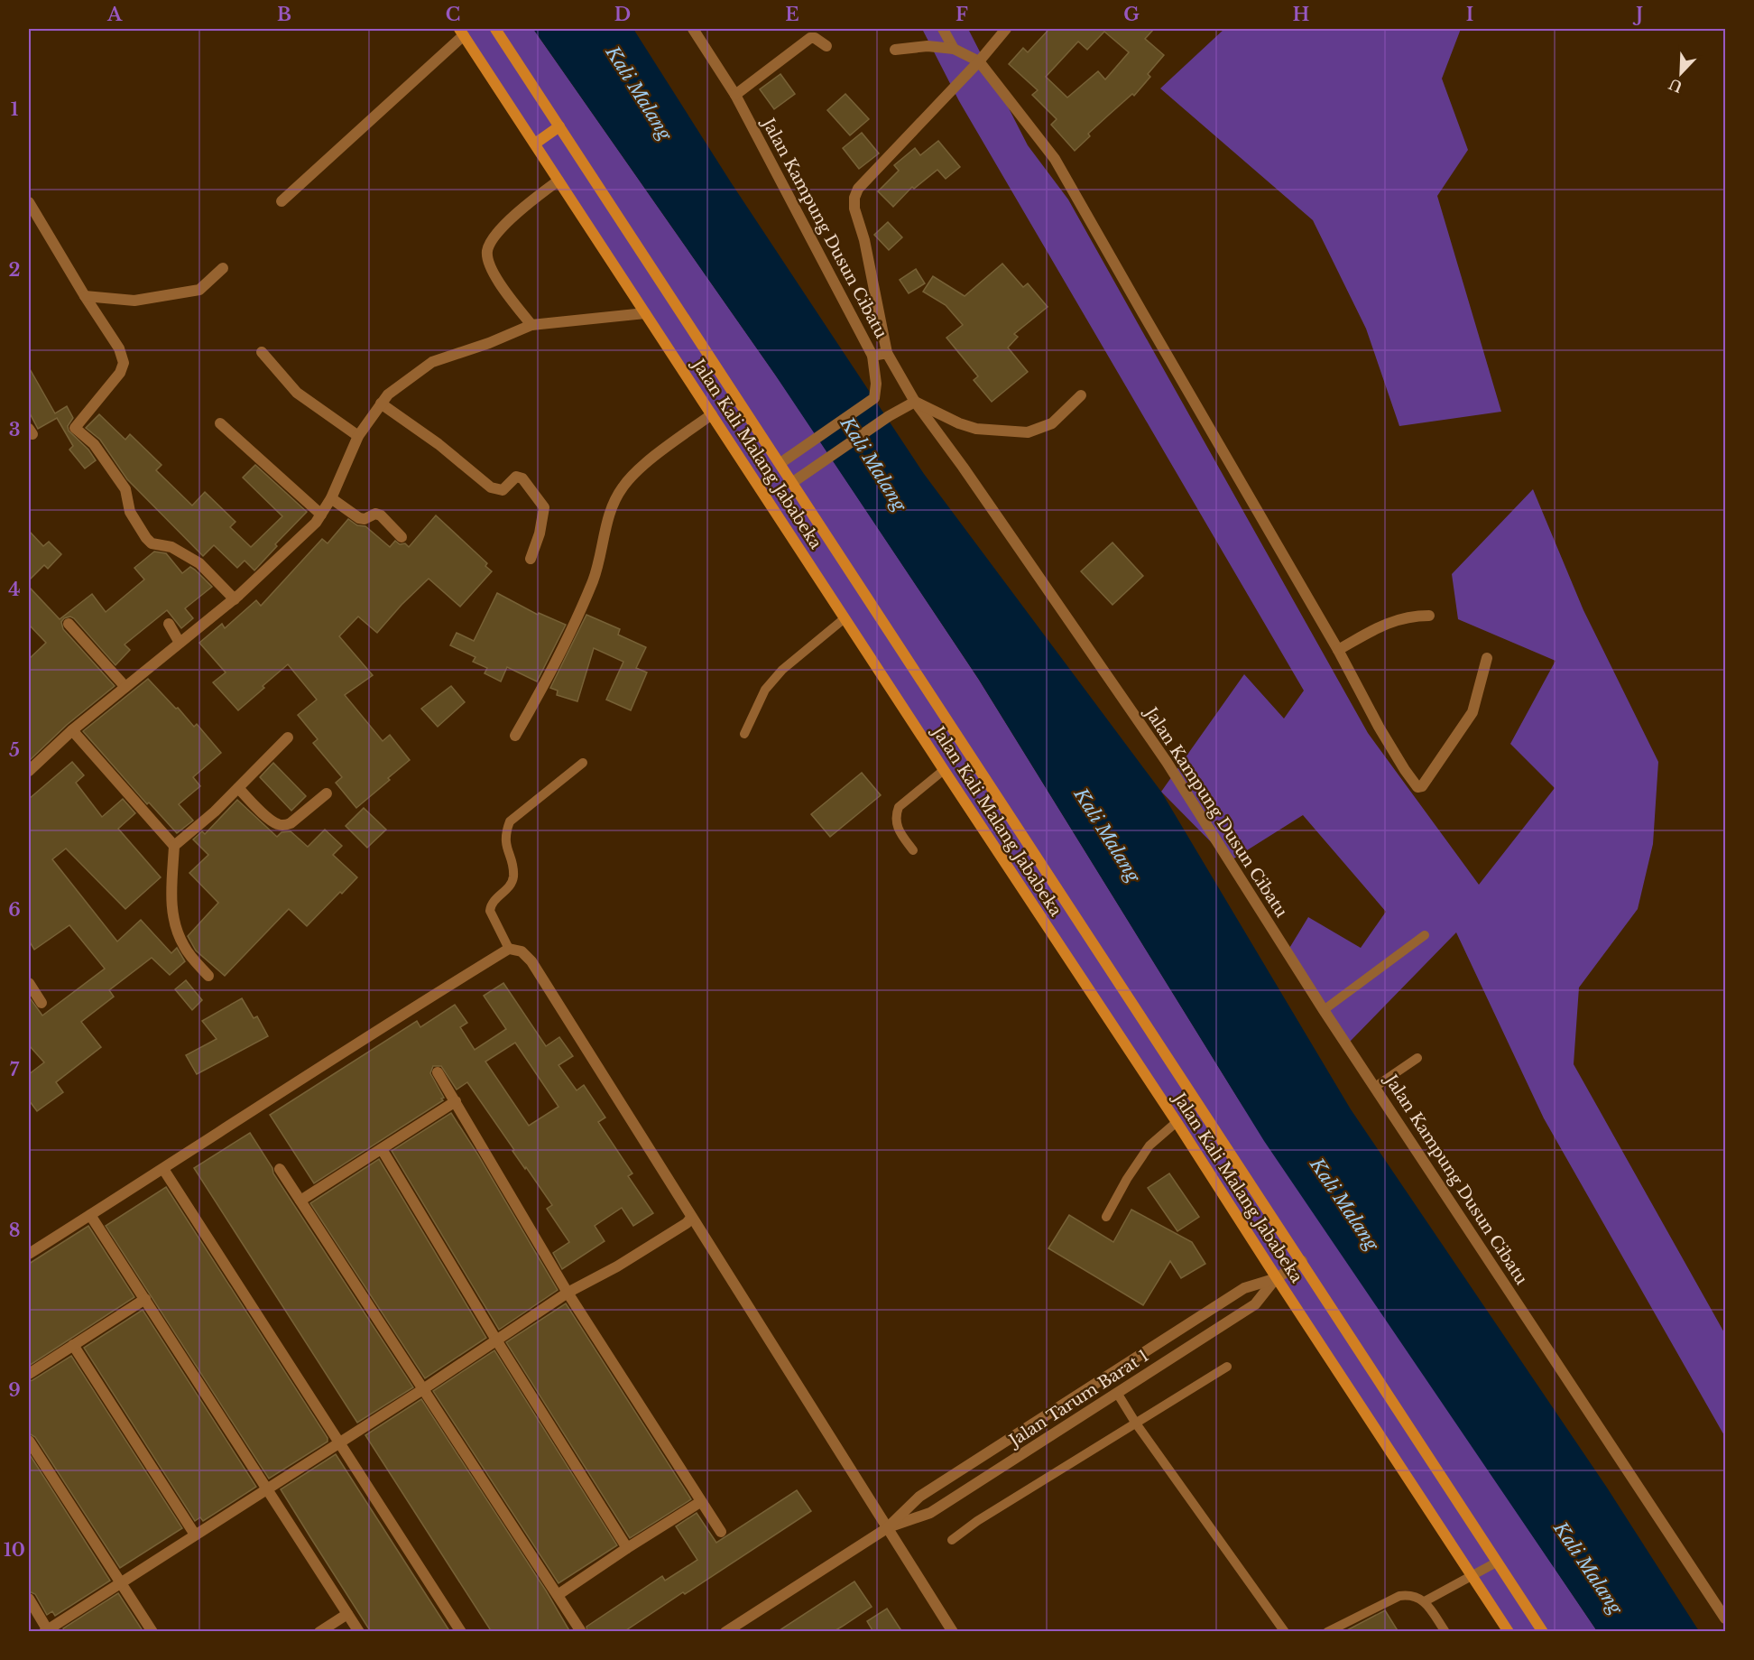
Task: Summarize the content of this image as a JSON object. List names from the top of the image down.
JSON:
{
  "streets": {
    "main road": ["Jalan Kali Malang Jababeka"],
    "street": ["Jalan Kampung Dusun Cibatu", "Jalan Tarum Barat 1"]
  },
  "crossings": [
    ["Jalan Kali Malang Jababeka", "Jalan Tarum Barat 1"]
  ],
  "water": ["Kali Malang"],
  "north": "bottom left",
  "grid": {
    "columns": [
      "A",
      "B",
      "C",
      "D",
      "E",
      "F",
      "G",
      "H",
      "I",
      "J"
    ],
    "rows": [
      "1",
      "2",
      "3",
      "4",
      "5",
      "6",
      "7",
      "8",
      "9",
      "10"
    ]
  }
}
